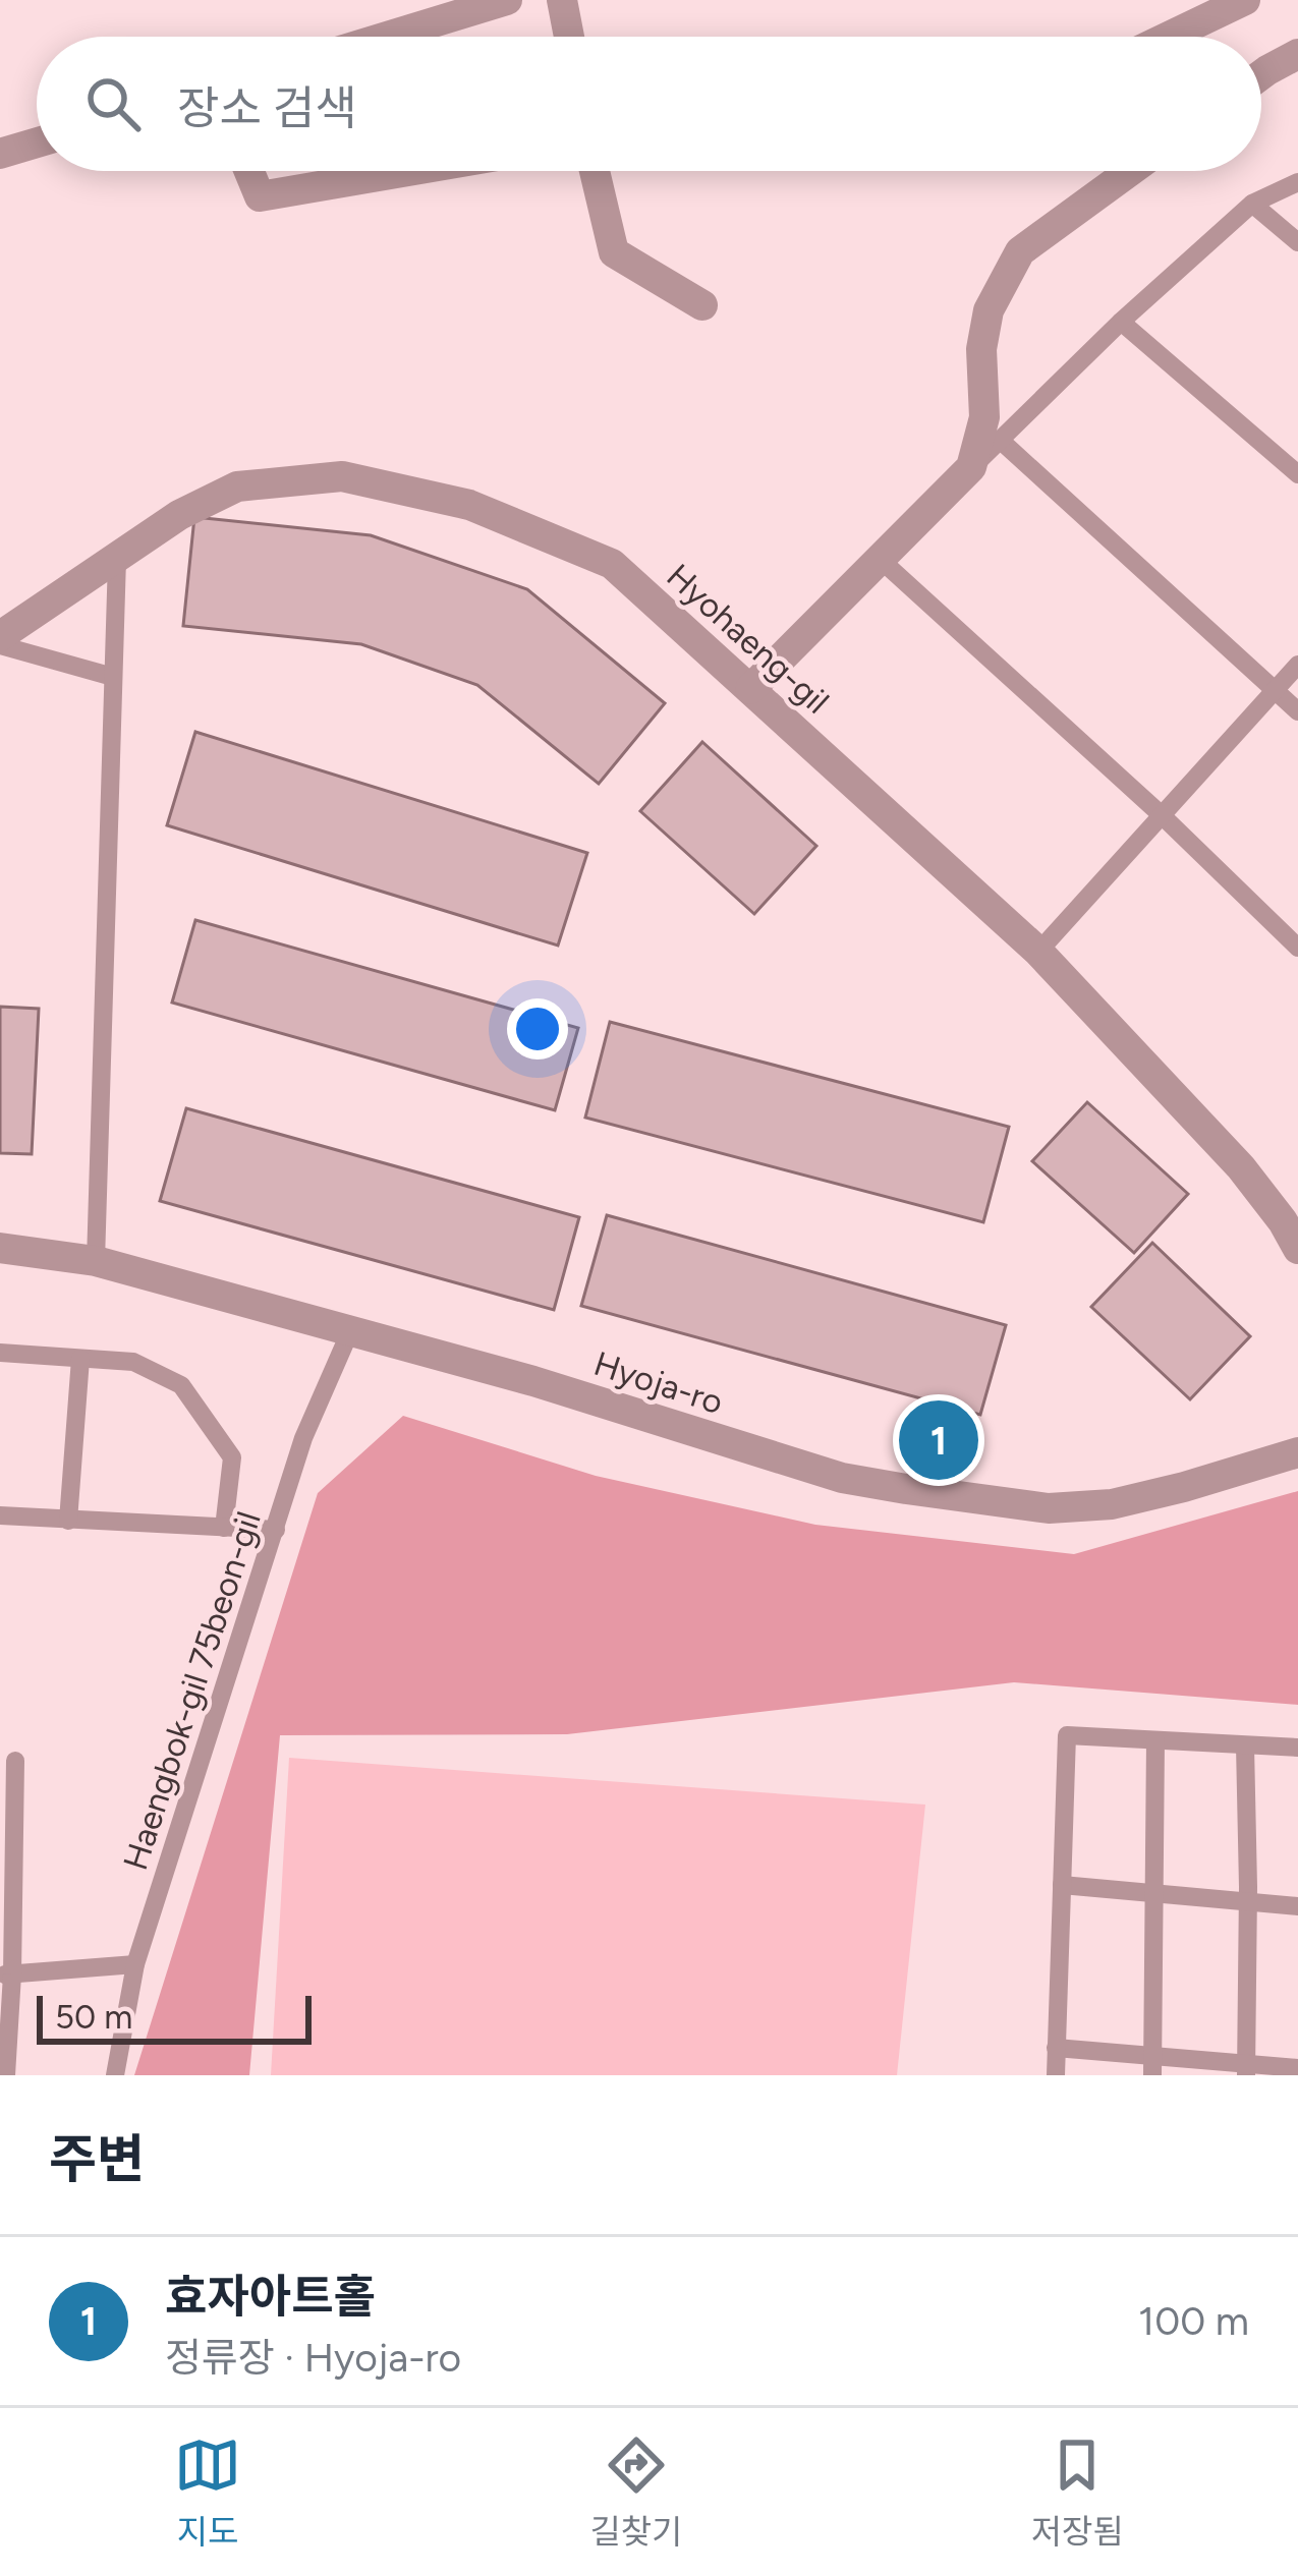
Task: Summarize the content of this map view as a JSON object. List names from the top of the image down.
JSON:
{
  "streets": {
    "street": ["Hyohaeng-gil", "Hyoja-ro"],
    "lane": ["Haengbok-gil 75beon-gil"]
  },
  "crossings": [
    ["Hyoja-ro", "Haengbok-gil 75beon-gil"]
  ],
  "scale_bar": "50 m",
  "page": {
    "search": "장소 검색",
    "pins": "1",
    "scale": "50 m",
    "heading": "주변",
    "list": [
      {
        "mark": "1",
        "name": "효자아트홀",
        "note": "정류장 · Hyoja-ro",
        "value": "100 m"
      }
    ],
    "nav": ["지도", "길찾기", "저장됨"]
  }
}
